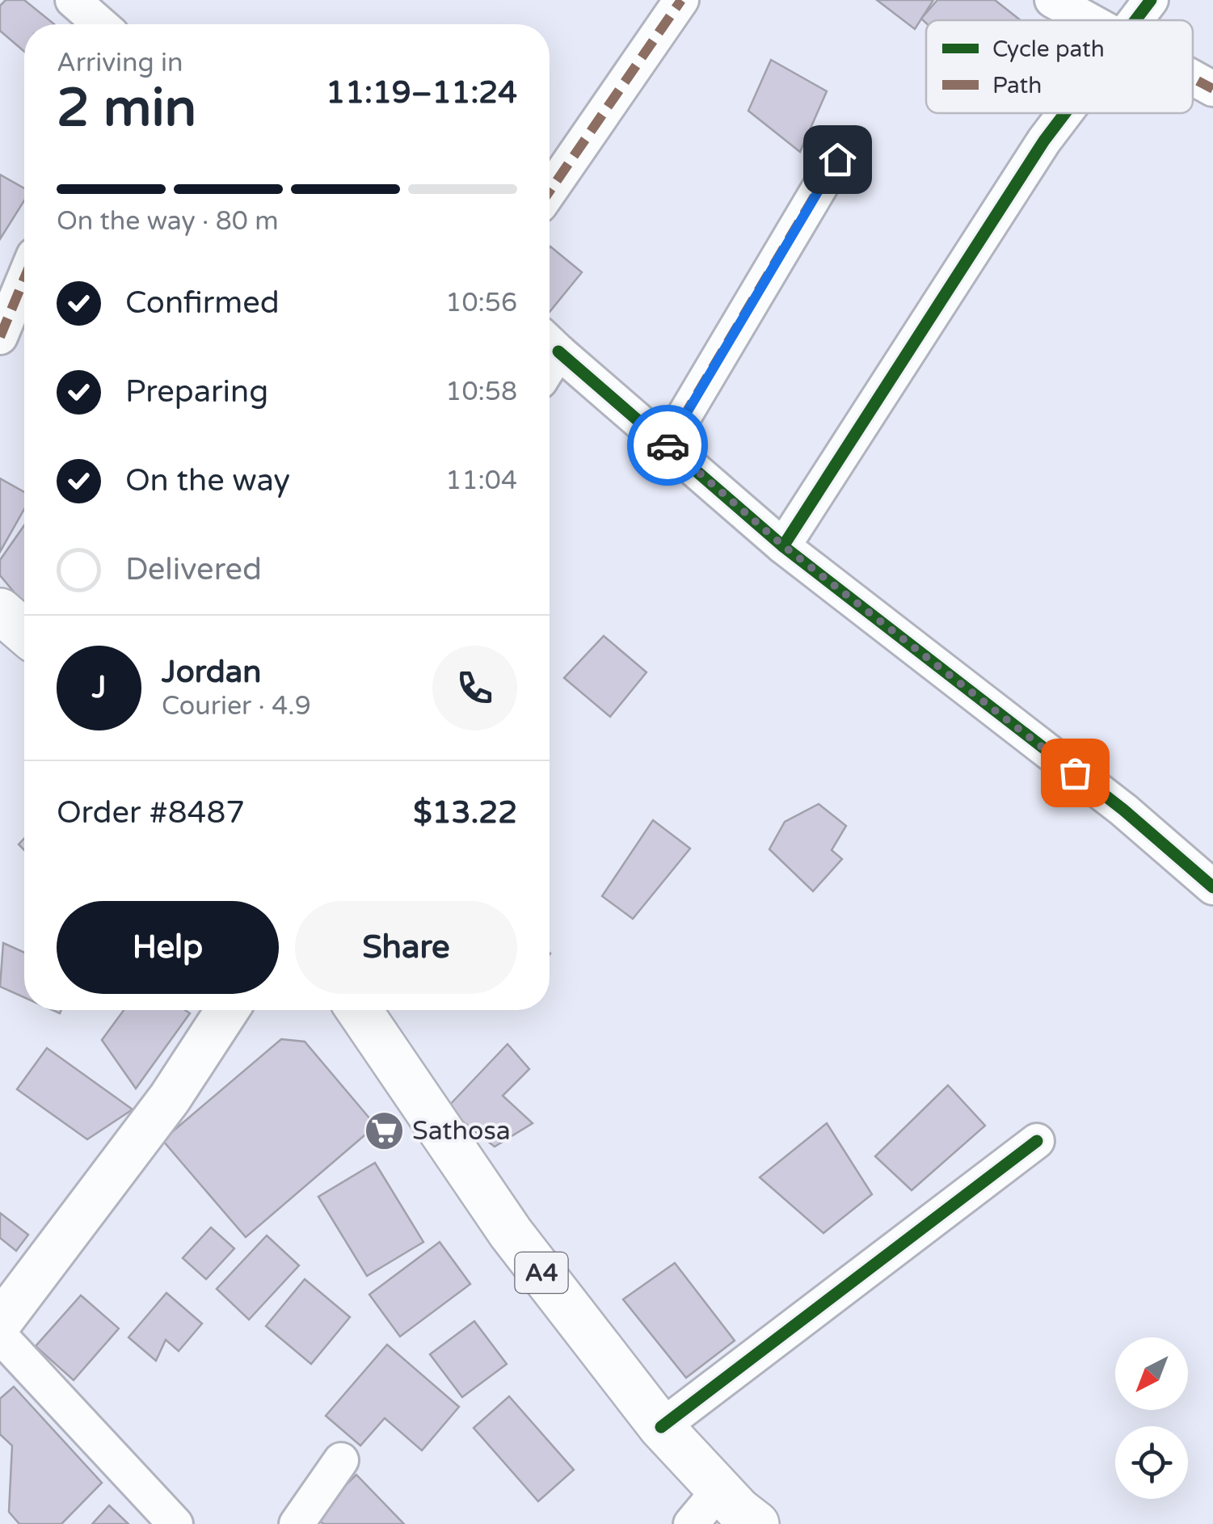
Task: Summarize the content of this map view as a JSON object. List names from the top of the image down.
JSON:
{
  "streets": {
    "highway": ["A4"]
  },
  "places": {
    "supermarket": ["Sathosa"]
  },
  "legend": ["Cycle path", "Path"],
  "north": "bottom left",
  "page": {
    "heading": ["2 min", "Arriving in", "11:19–11:24"],
    "panel": [
      "Jordan",
      "Courier · 4.9",
      "Order #8487",
      "$13.22"
    ],
    "bar": "On the way · 80 m",
    "list": [
      ["Confirmed", "10:56"],
      ["Preparing", "10:58"],
      ["On the way", "11:04"],
      "Delivered"
    ],
    "round": "J",
    "buttons": ["Help", "Share"]
  }
}
